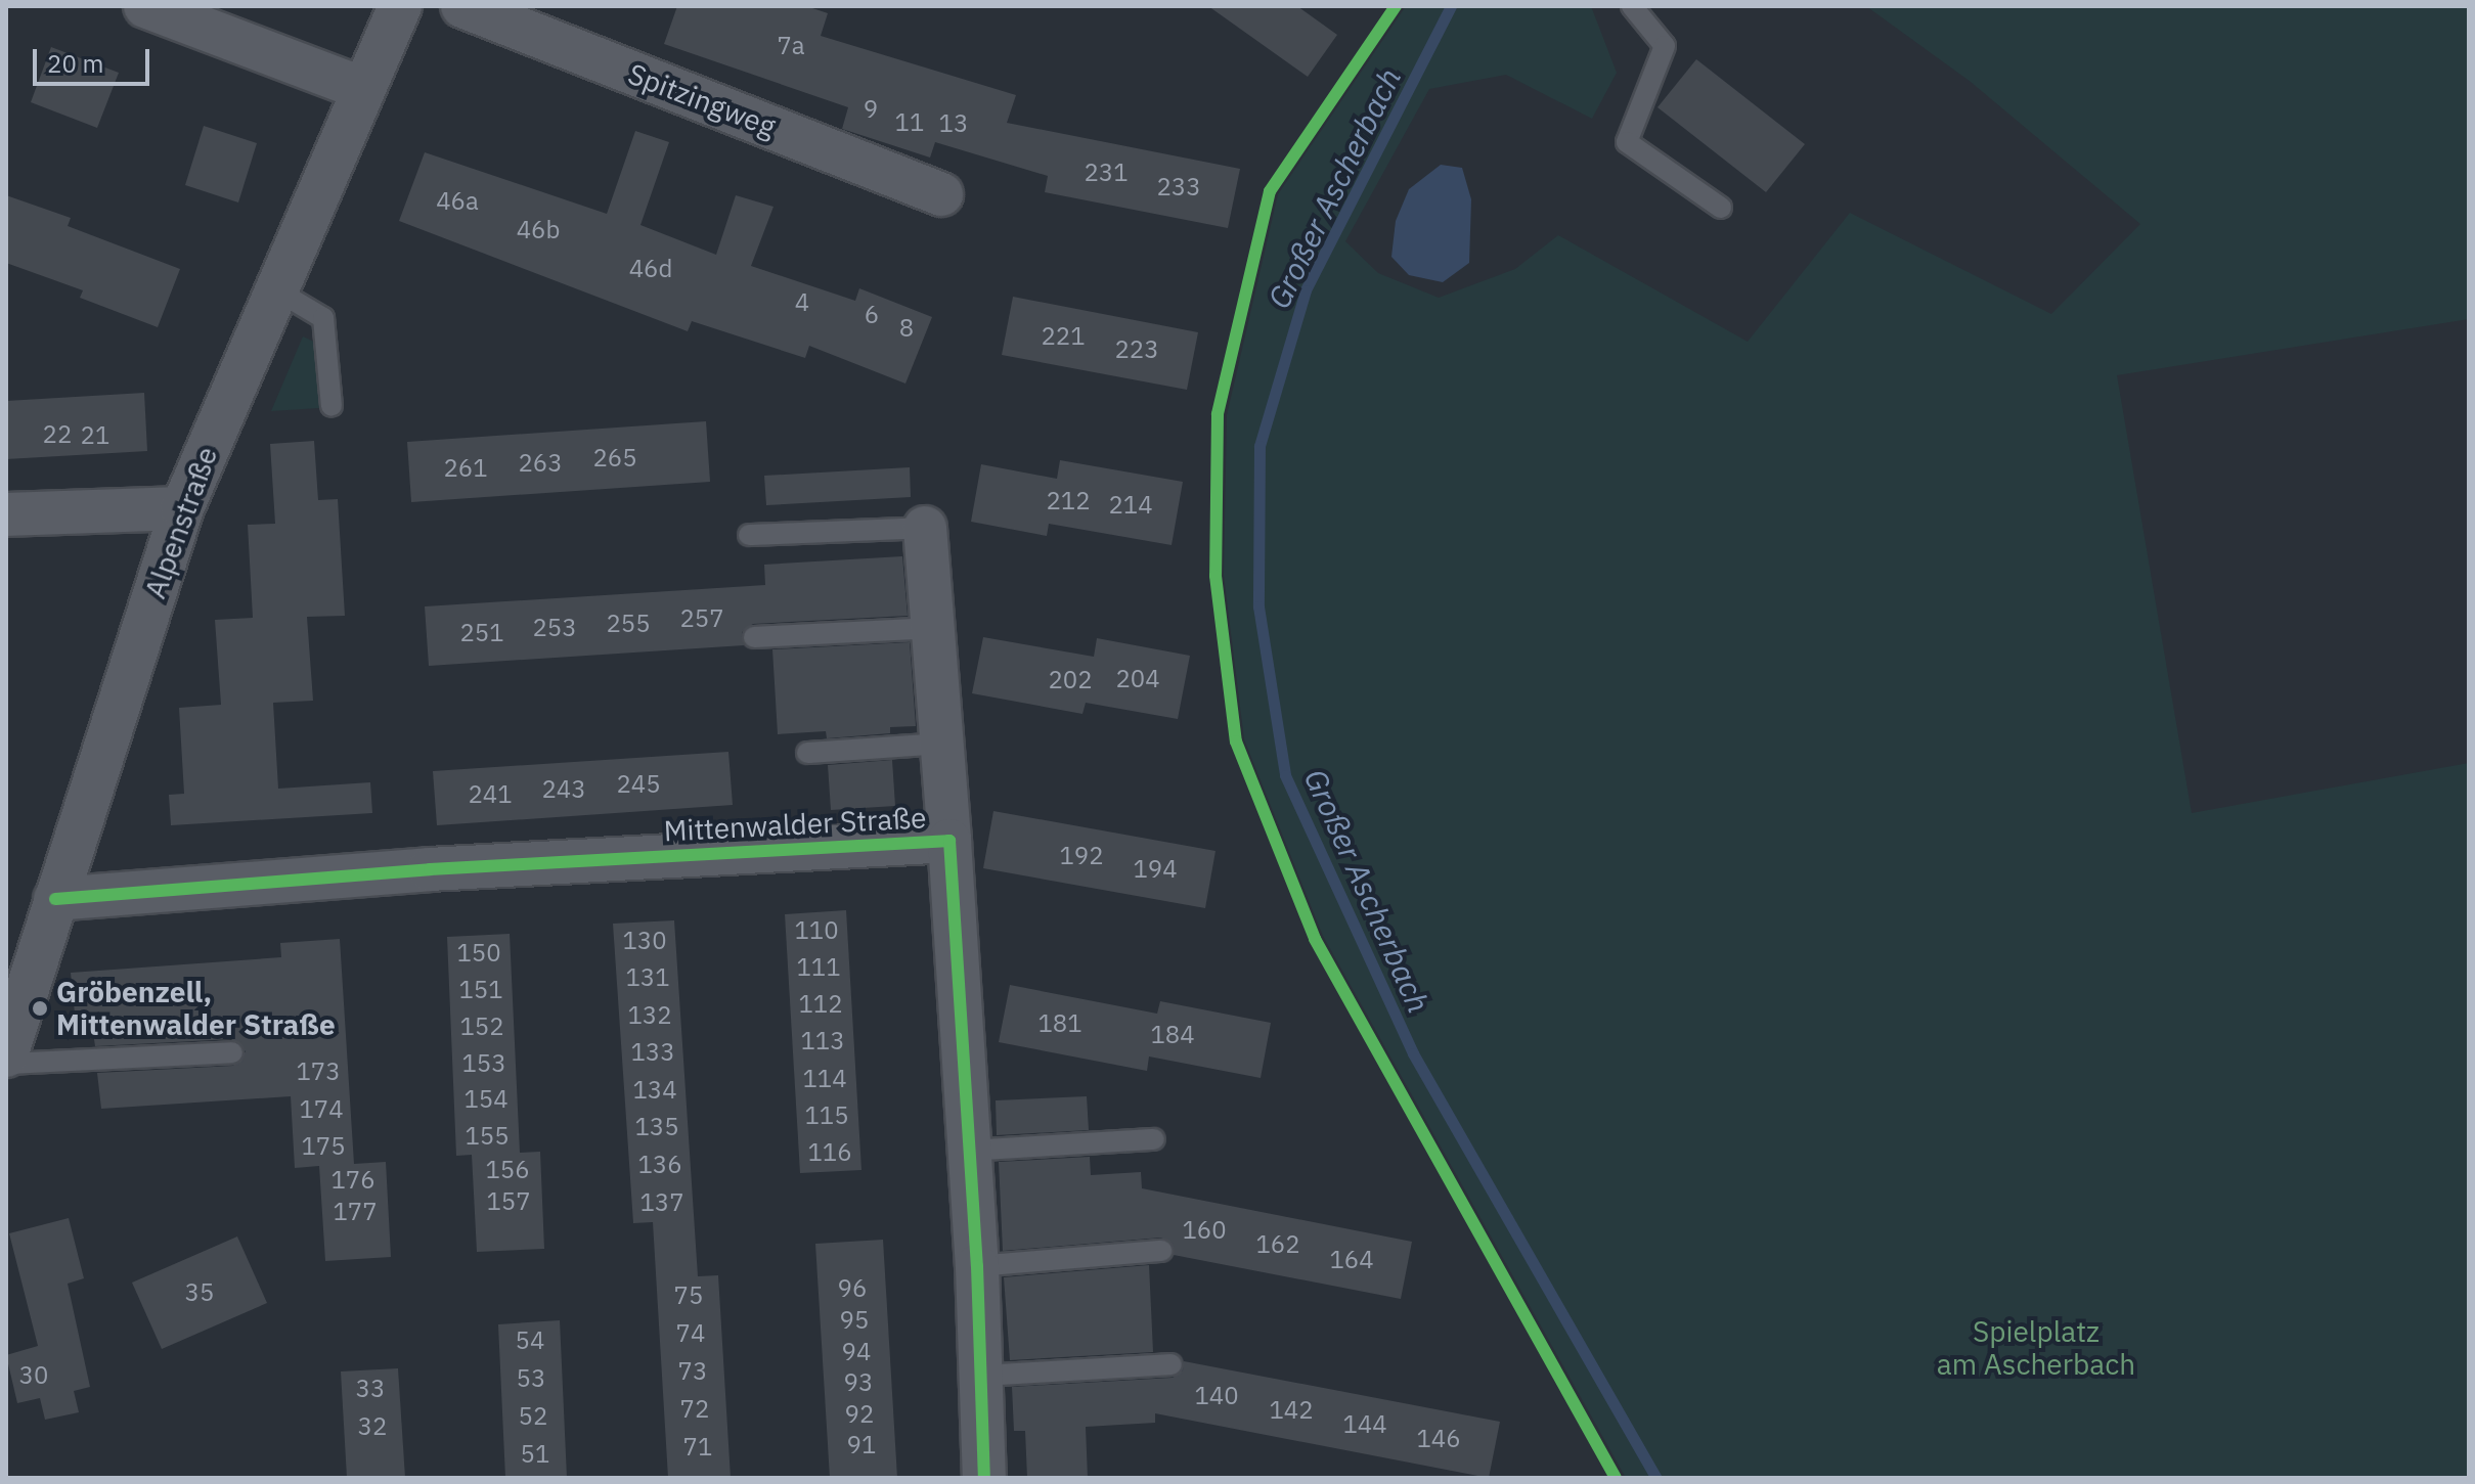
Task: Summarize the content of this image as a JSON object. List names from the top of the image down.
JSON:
{
  "streets": {
    "street": ["Spitzingweg", "Alpenstraße", "Mittenwalder Straße"]
  },
  "crossings": [
    ["Alpenstraße", "Mittenwalder Straße"]
  ],
  "water": ["Großer Ascherbach"],
  "parks": ["Spielplatz am Ascherbach"],
  "places": ["Gröbenzell, Mittenwalder Straße"],
  "house_numbers": [
    "7a",
    "9",
    "11",
    "13",
    "231",
    "233",
    "46a",
    "46b",
    "46d",
    "4",
    "6",
    "8",
    "221",
    "223",
    "22",
    "21",
    "265",
    "263",
    "261",
    "212",
    "214",
    "257",
    "255",
    "253",
    "251",
    "204",
    "202",
    "245",
    "243",
    "241",
    "192",
    "194",
    "110",
    "130",
    "150",
    "111",
    "131",
    "151",
    "112",
    "132",
    "181",
    "152",
    "184",
    "113",
    "133",
    "153",
    "173",
    "114",
    "134",
    "154",
    "174",
    "115",
    "135",
    "155",
    "175",
    "116",
    "136",
    "156",
    "176",
    "157",
    "137",
    "177",
    "160",
    "162",
    "164",
    "96",
    "35",
    "75",
    "95",
    "74",
    "54",
    "94",
    "73",
    "30",
    "53",
    "93",
    "33",
    "140",
    "72",
    "142",
    "92",
    "52",
    "144",
    "32",
    "146",
    "91",
    "71",
    "51"
  ],
  "scale_bar": "20 m"
}
